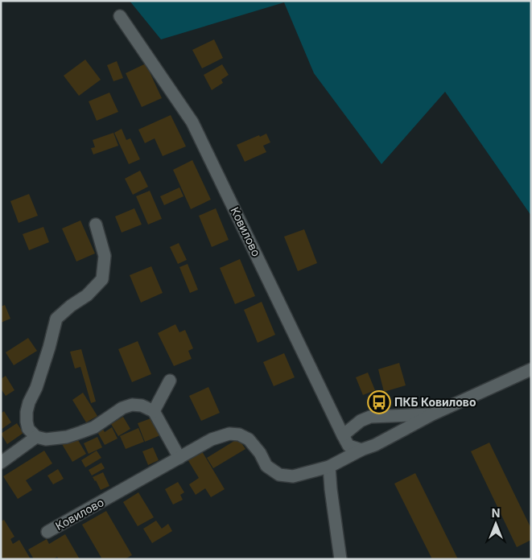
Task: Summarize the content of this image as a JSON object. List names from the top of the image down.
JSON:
{
  "streets": {
    "street": ["Ковилово"]
  },
  "places": {
    "bus stop": ["ПКБ Ковилово"]
  },
  "north": "top"
}
